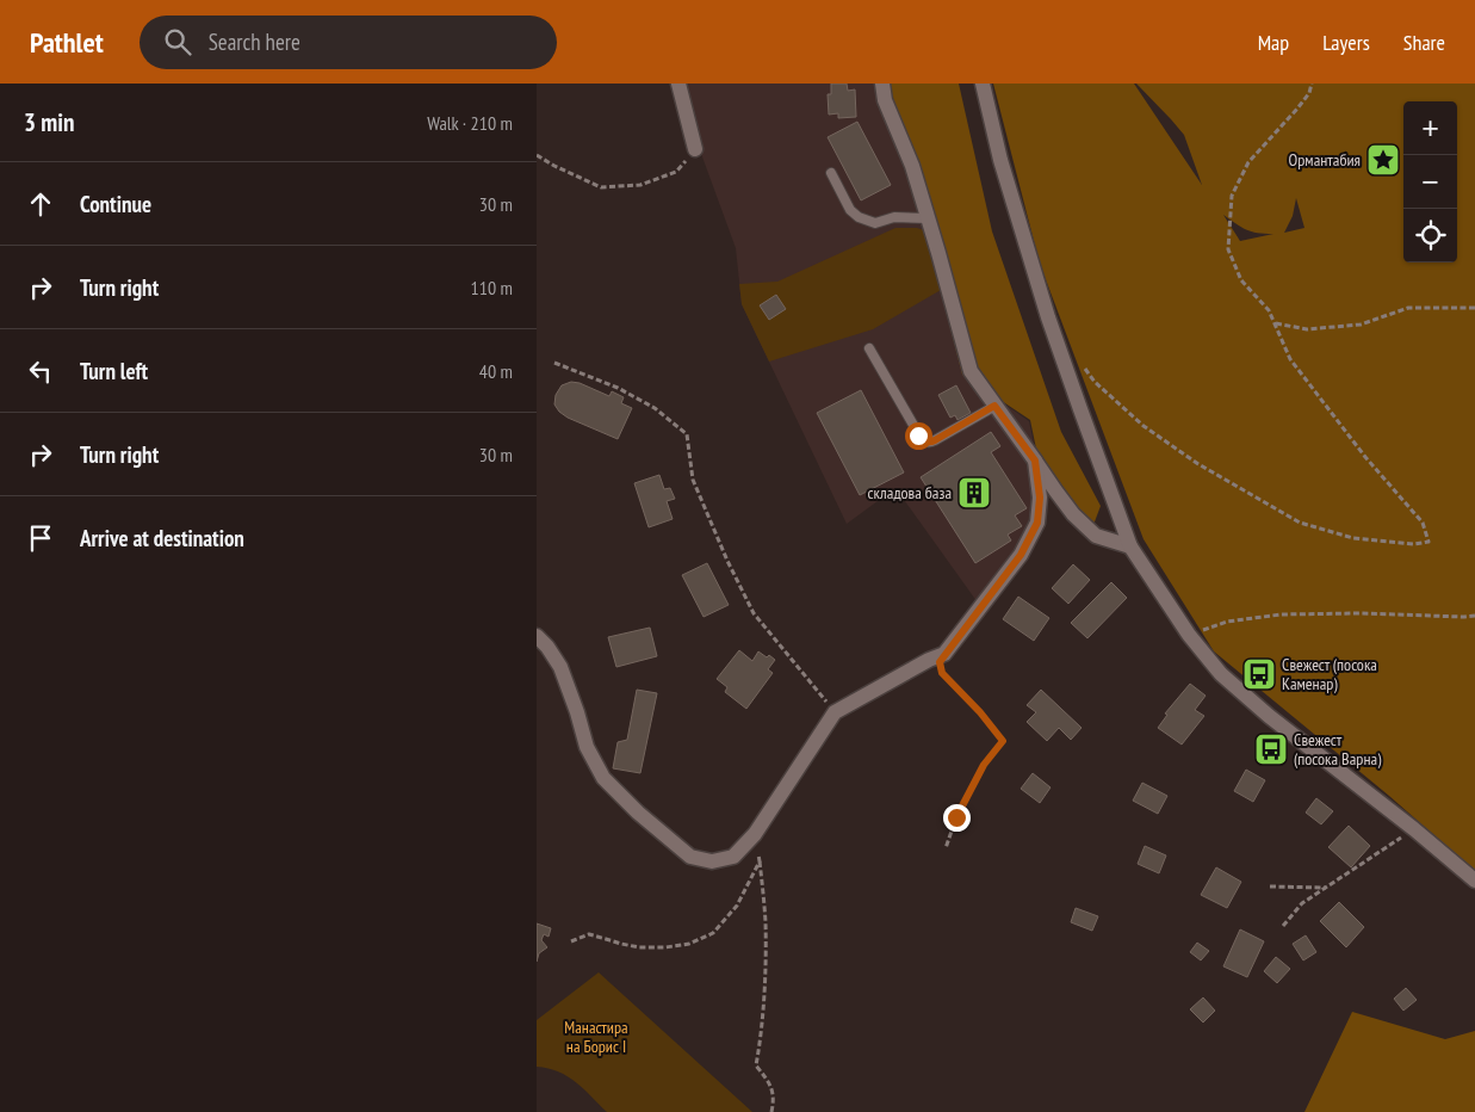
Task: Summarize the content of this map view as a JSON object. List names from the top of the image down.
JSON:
{
  "parks": ["Манастира на Борис І"],
  "places": {
    "place": ["Ормантабия"],
    "building": ["складова база"],
    "bus stop": ["Свежест (посока Каменар)", "Свежест (посока Варна)"]
  },
  "page": {
    "header": "Pathlet",
    "search": "Search here",
    "nav": ["Map", "Layers", "Share"],
    "heading": ["3 min", "Walk · 210 m"],
    "map_buttons": ["+", "−"],
    "list": [
      ["Continue", "30 m"],
      ["Turn right", "110 m"],
      ["Turn left", "40 m"],
      ["Turn right", "30 m"],
      "Arrive at destination"
    ]
  }
}
